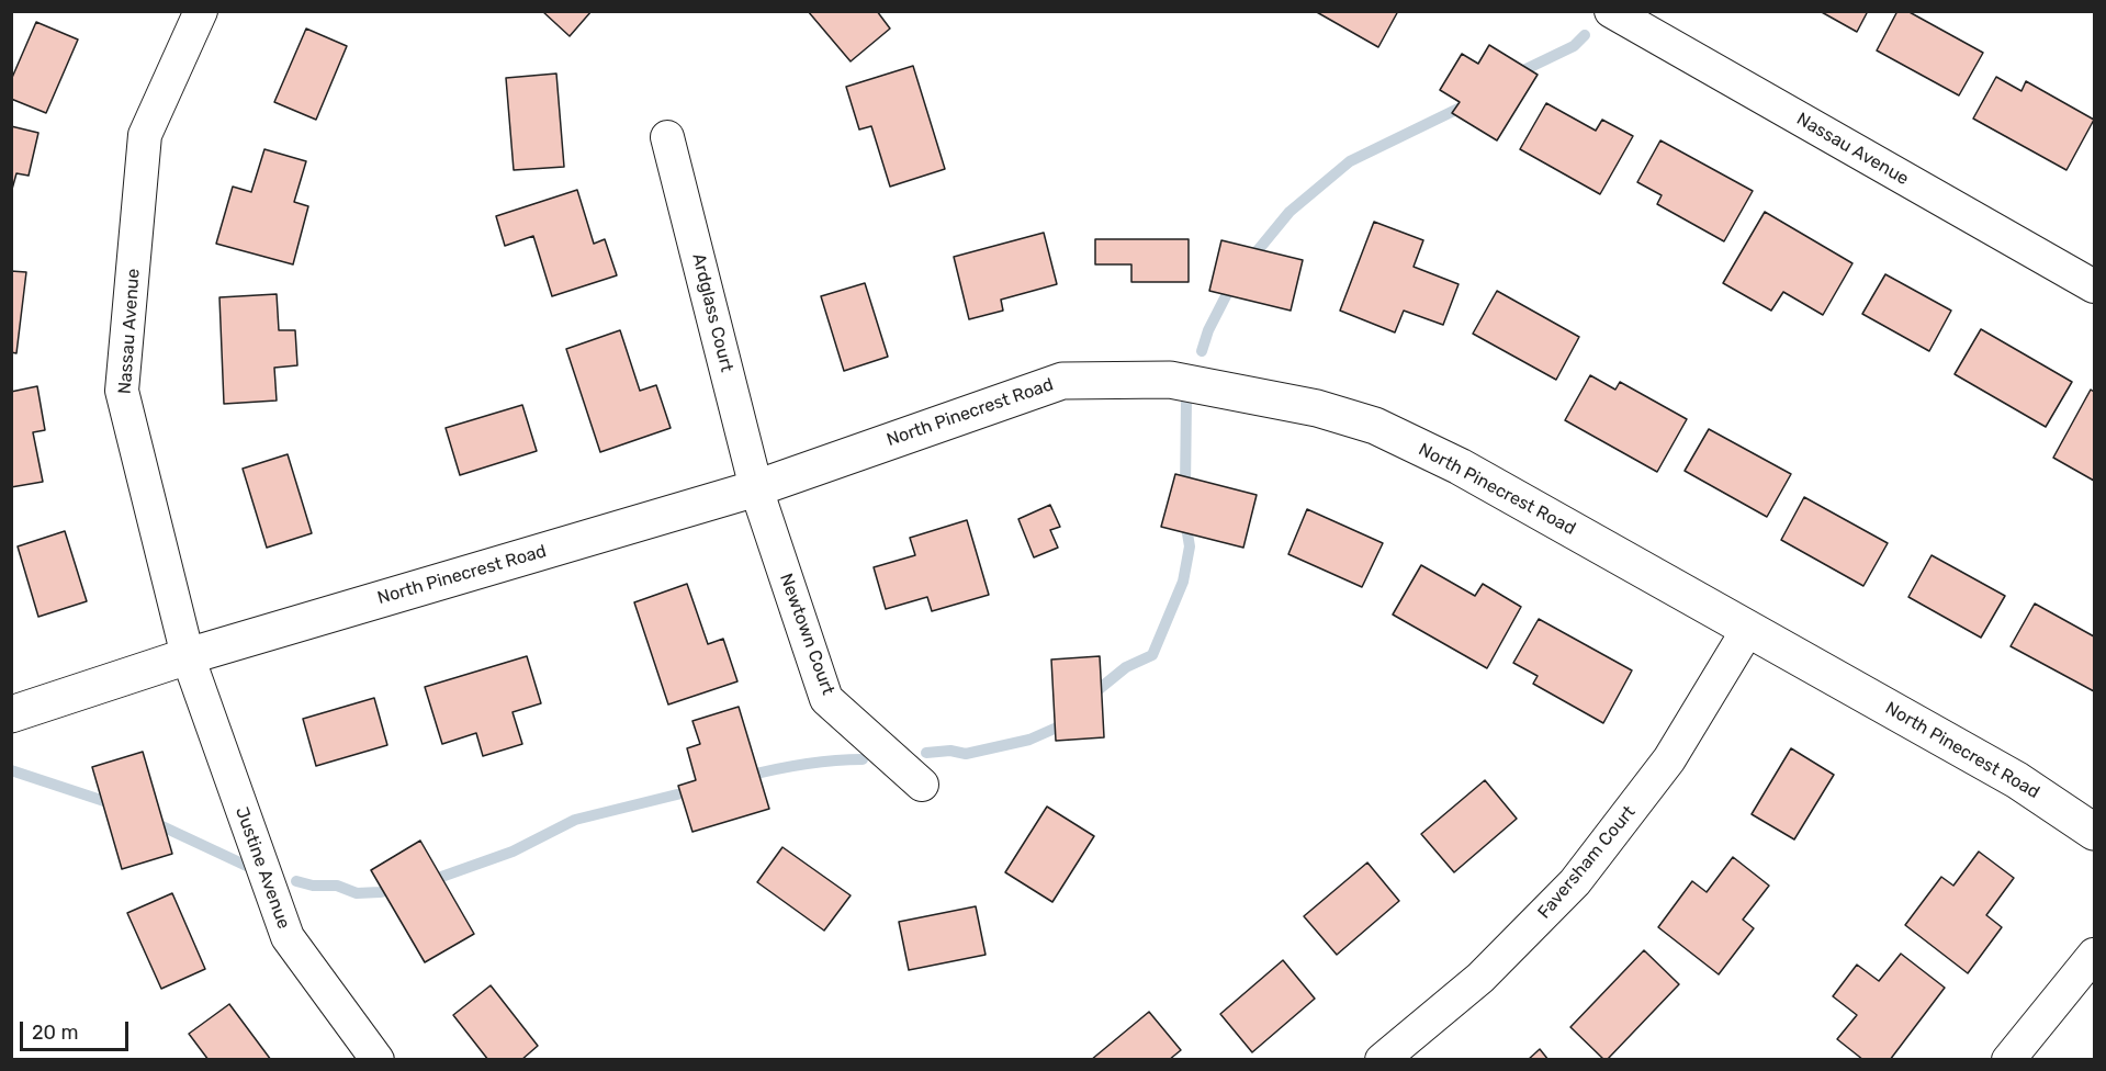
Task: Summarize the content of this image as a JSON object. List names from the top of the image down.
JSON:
{
  "streets": {
    "street": [
      "Nassau Avenue",
      "Ardglass Court",
      "North Pinecrest Road",
      "Newtown Court",
      "Faversham Court",
      "Justine Avenue"
    ]
  },
  "crossings": [
    ["Nassau Avenue", "North Pinecrest Road"],
    ["Nassau Avenue", "Justine Avenue"],
    ["Ardglass Court", "North Pinecrest Road"],
    ["Ardglass Court", "Newtown Court"],
    ["North Pinecrest Road", "Newtown Court"],
    ["North Pinecrest Road", "Faversham Court"],
    ["North Pinecrest Road", "Justine Avenue"]
  ],
  "scale_bar": "20 m"
}
